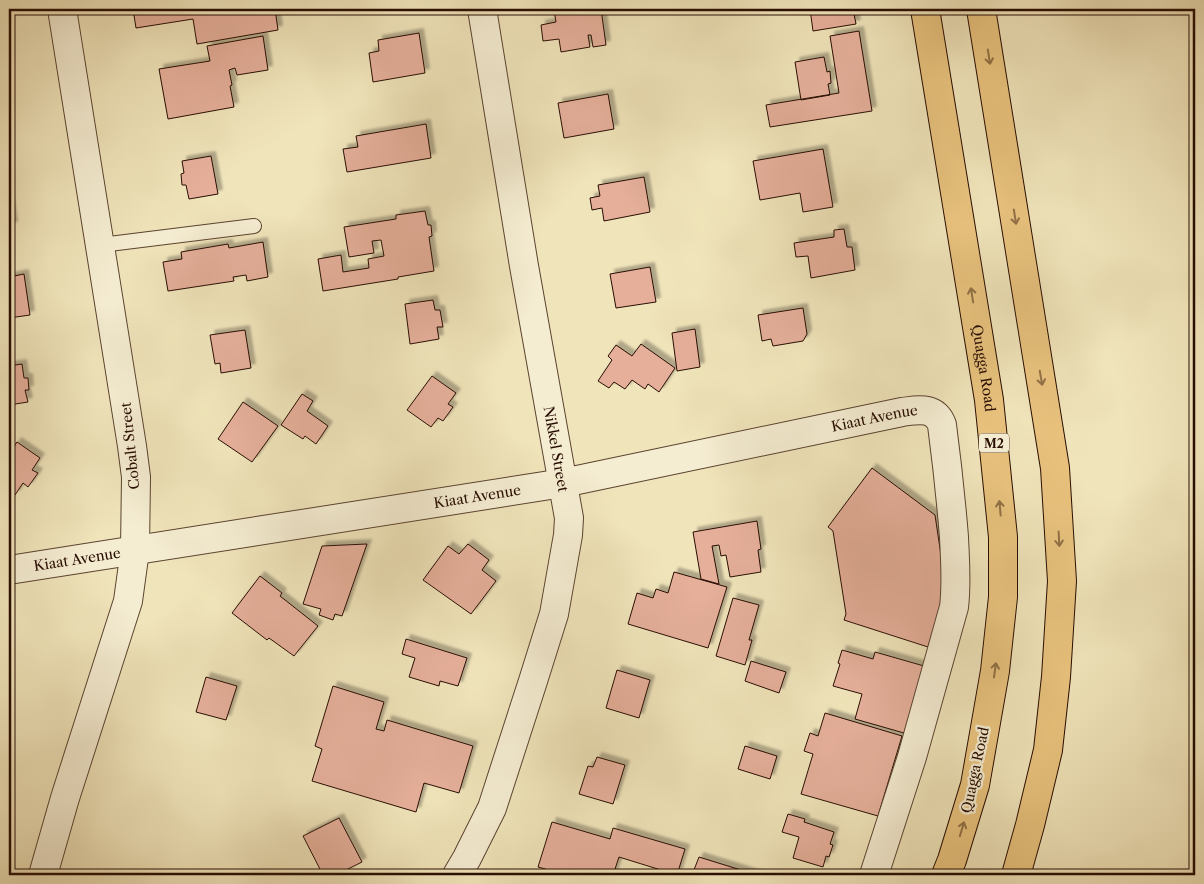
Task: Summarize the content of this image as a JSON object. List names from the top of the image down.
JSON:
{
  "streets": {
    "main road": ["Quagga Road", "M2"],
    "street": ["Kiaat Avenue", "Cobalt Street", "Nikkel Street"]
  },
  "crossings": [
    ["Kiaat Avenue", "Cobalt Street"],
    ["Kiaat Avenue", "Nikkel Street"]
  ]
}
